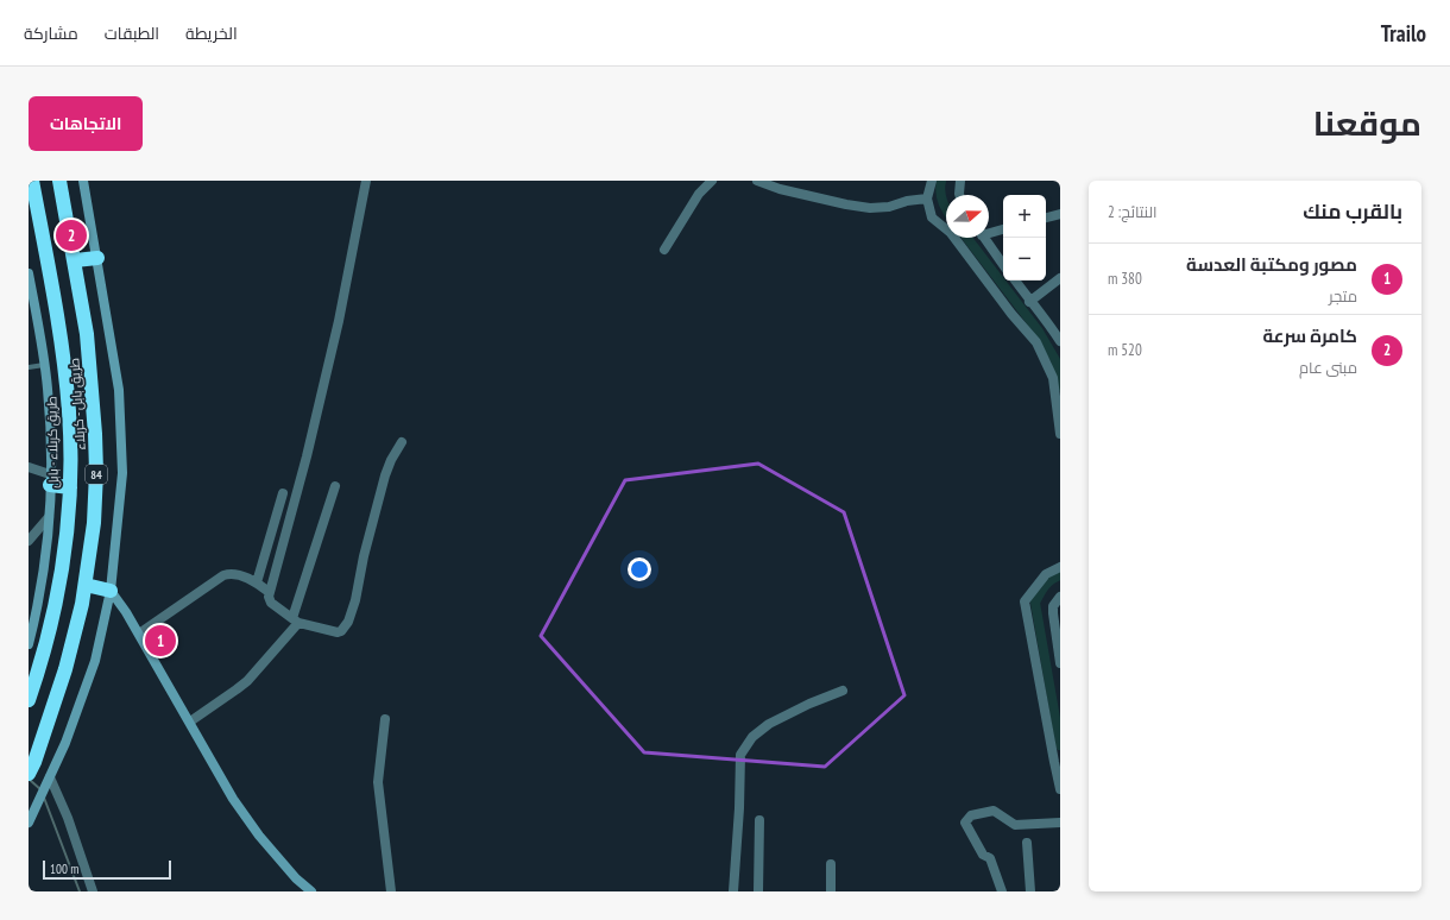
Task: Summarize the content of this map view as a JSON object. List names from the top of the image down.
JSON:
{
  "streets": {
    "highway": ["طريق بابل - كربلاء", "طريق كربلاء - بابل", "84"]
  },
  "scale_bar": "100 m",
  "north": "right",
  "page": {
    "header": "Trailo",
    "nav": ["الخريطة", "الطبقات", "مشاركة"],
    "title": "موقعنا",
    "buttons": "الاتجاهات",
    "heading": ["بالقرب منك", "النتائج: 2"],
    "map_buttons": ["+", "−"],
    "pins": ["2", "1"],
    "list": [
      {
        "mark": "1",
        "name": "مصور ومكتبة العدسة",
        "note": "متجر",
        "value": "380 m"
      },
      {
        "mark": "2",
        "name": "كامرة سرعة",
        "note": "مبنى عام",
        "value": "520 m"
      }
    ],
    "scale": "100 m"
  }
}
